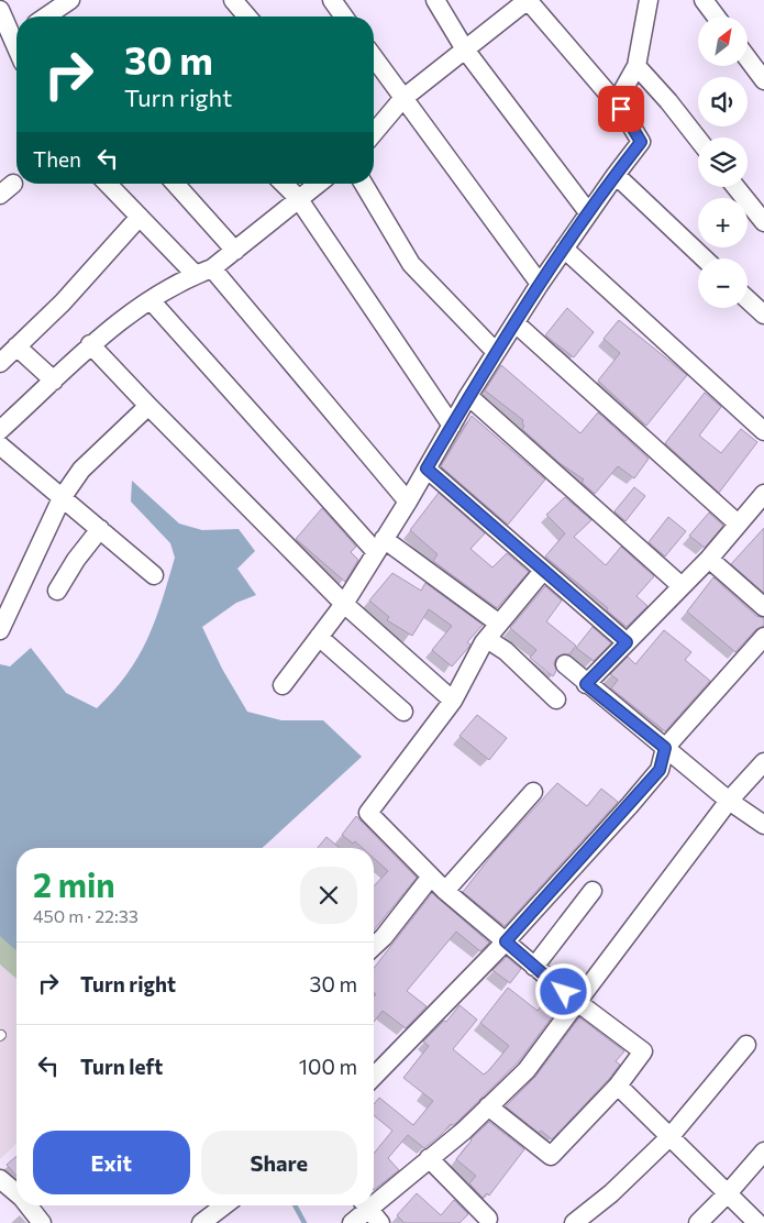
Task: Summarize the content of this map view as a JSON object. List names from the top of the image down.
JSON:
{
  "north": "top right",
  "page": {
    "map_buttons": ["+", "−"],
    "turn": ["30 m", "Turn right"],
    "then": "Then",
    "heading": ["2 min", "450 m · 22:33"],
    "list": [
      {
        "name": "Turn right",
        "value": "30 m"
      },
      {
        "name": "Turn left",
        "value": "100 m"
      }
    ],
    "buttons": ["Exit", "Share"]
  }
}
